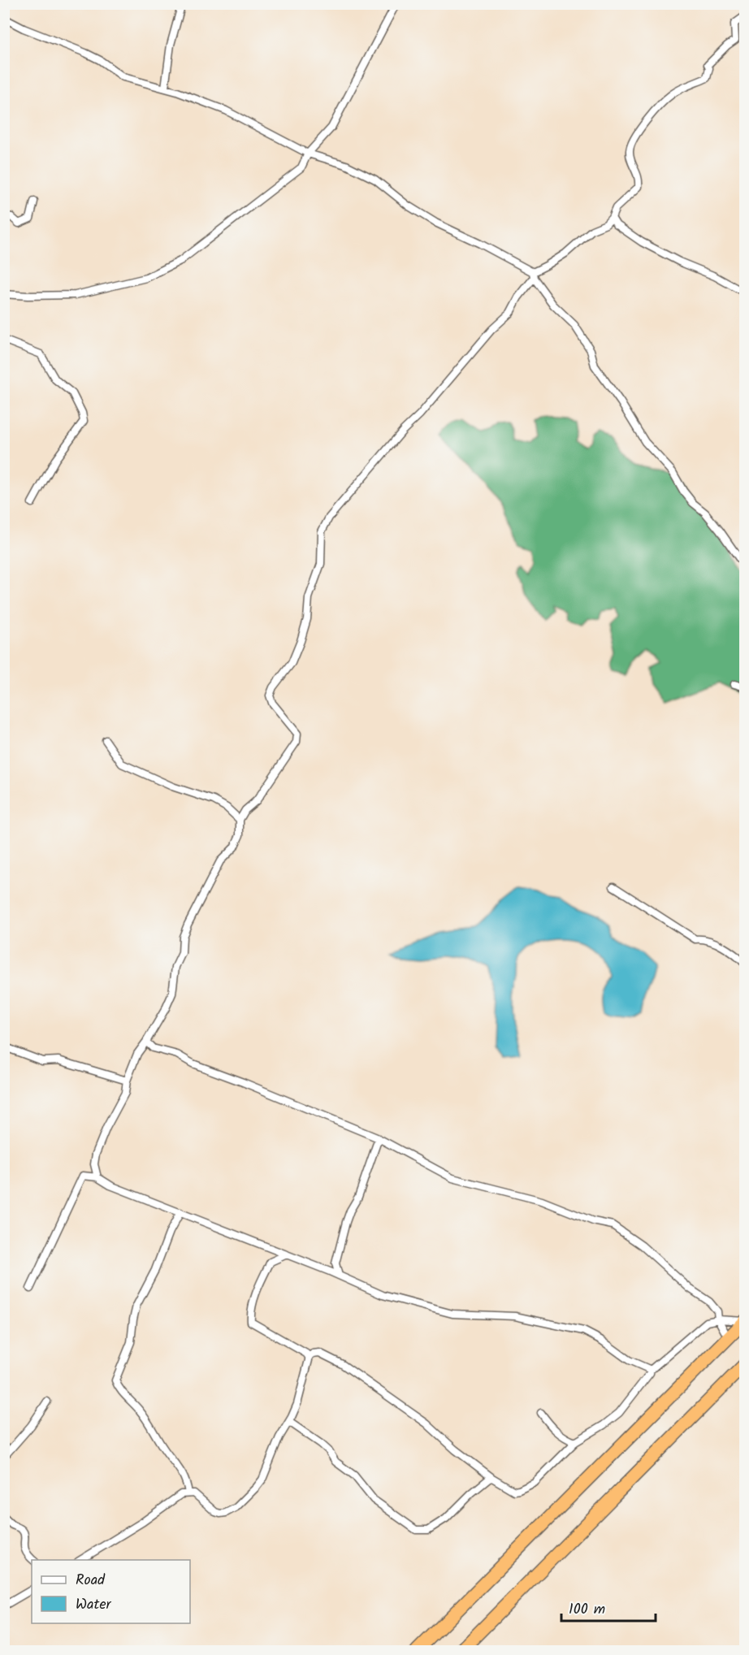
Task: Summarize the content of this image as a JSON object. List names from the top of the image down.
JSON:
{
  "legend": ["Road", "Water"],
  "scale_bar": "100 m"
}
